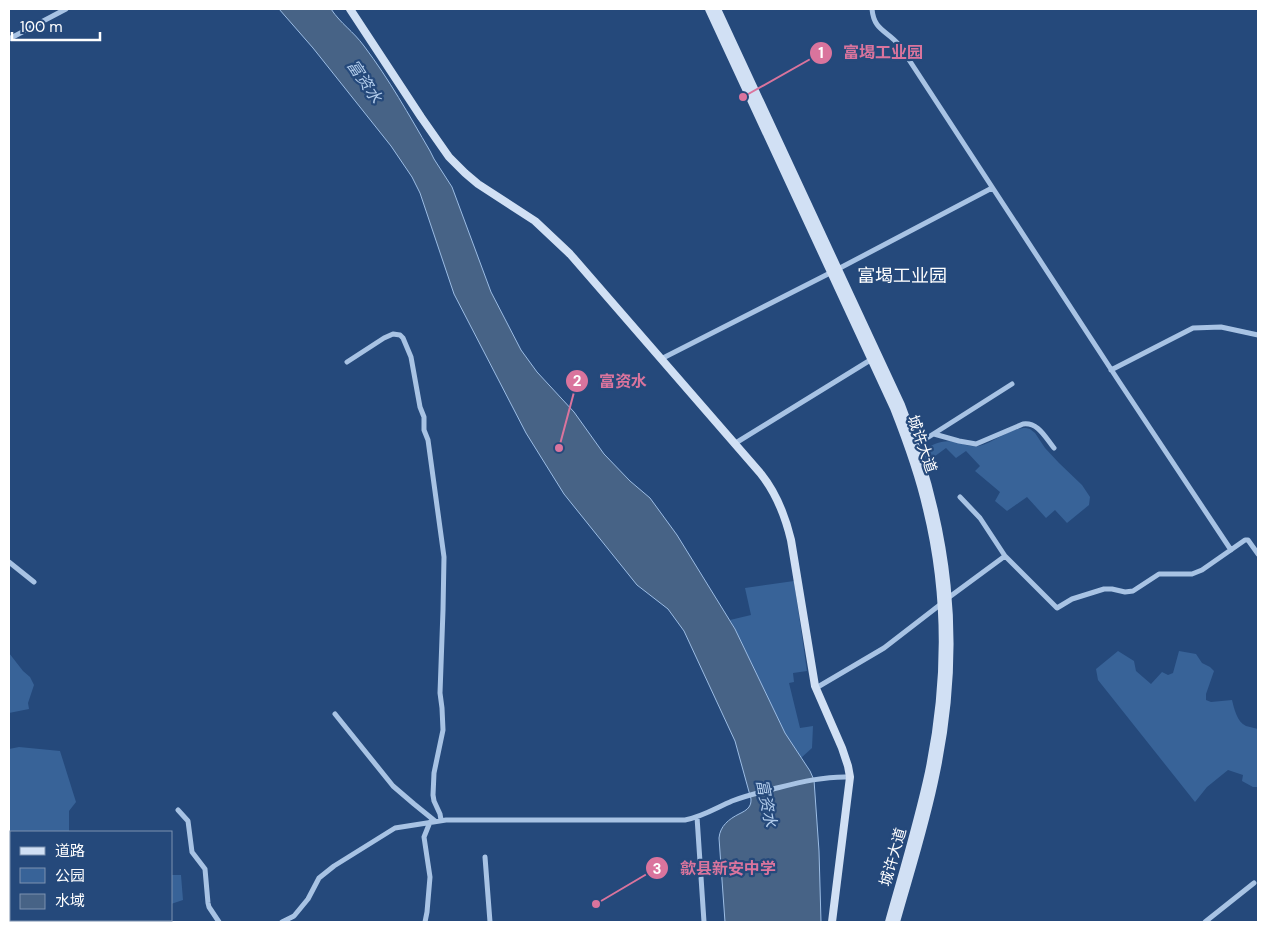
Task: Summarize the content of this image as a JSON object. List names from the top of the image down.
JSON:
{
  "streets": {
    "main road": ["城许大道"]
  },
  "districts": ["富堨工业园"],
  "water": ["富资水"],
  "places": ["富堨工业园", "富资水", "歙县新安中学"],
  "legend": ["道路", "公园", "水域"],
  "scale_bar": "100 m"
}
